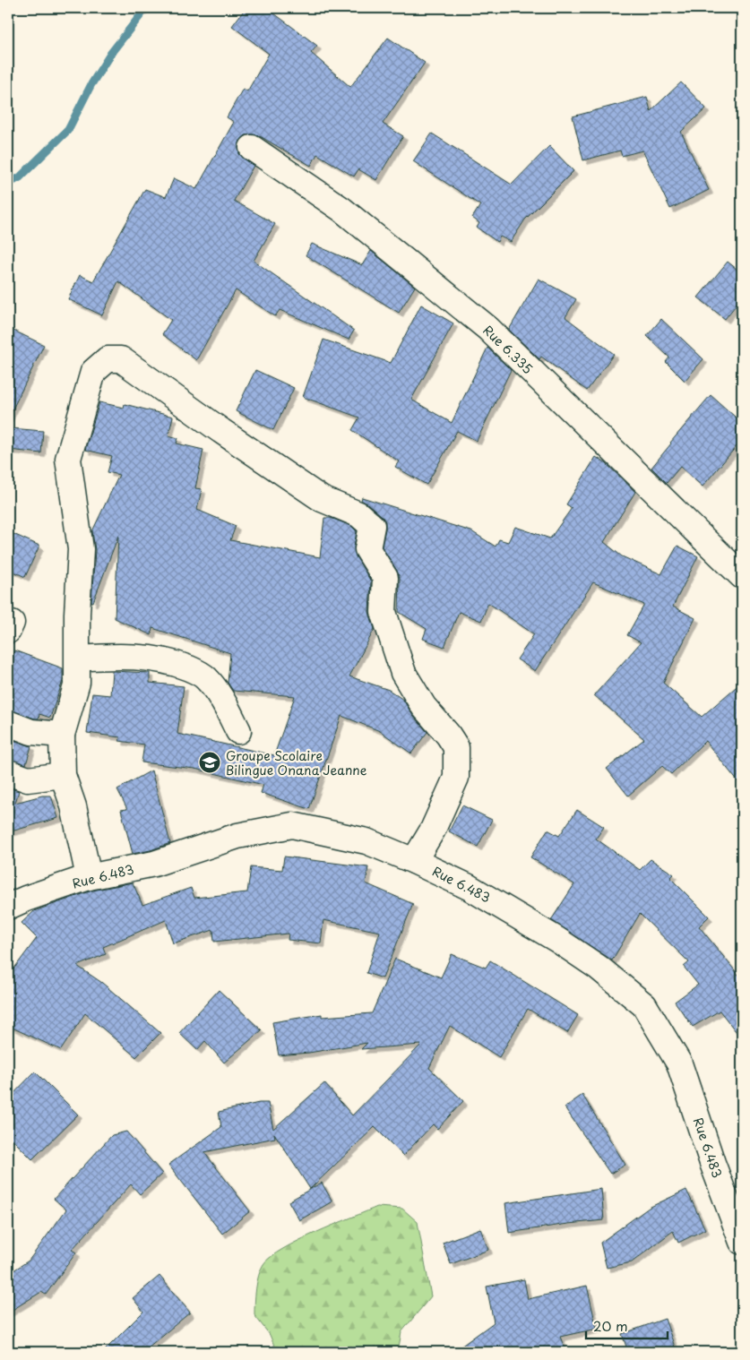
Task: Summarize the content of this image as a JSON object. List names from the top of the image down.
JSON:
{
  "streets": {
    "street": ["Rue 6.335", "Rue 6.483"]
  },
  "places": {
    "school or university": ["Groupe Scolaire Bilingue Onana Jeanne"]
  },
  "scale_bar": "20 m"
}
